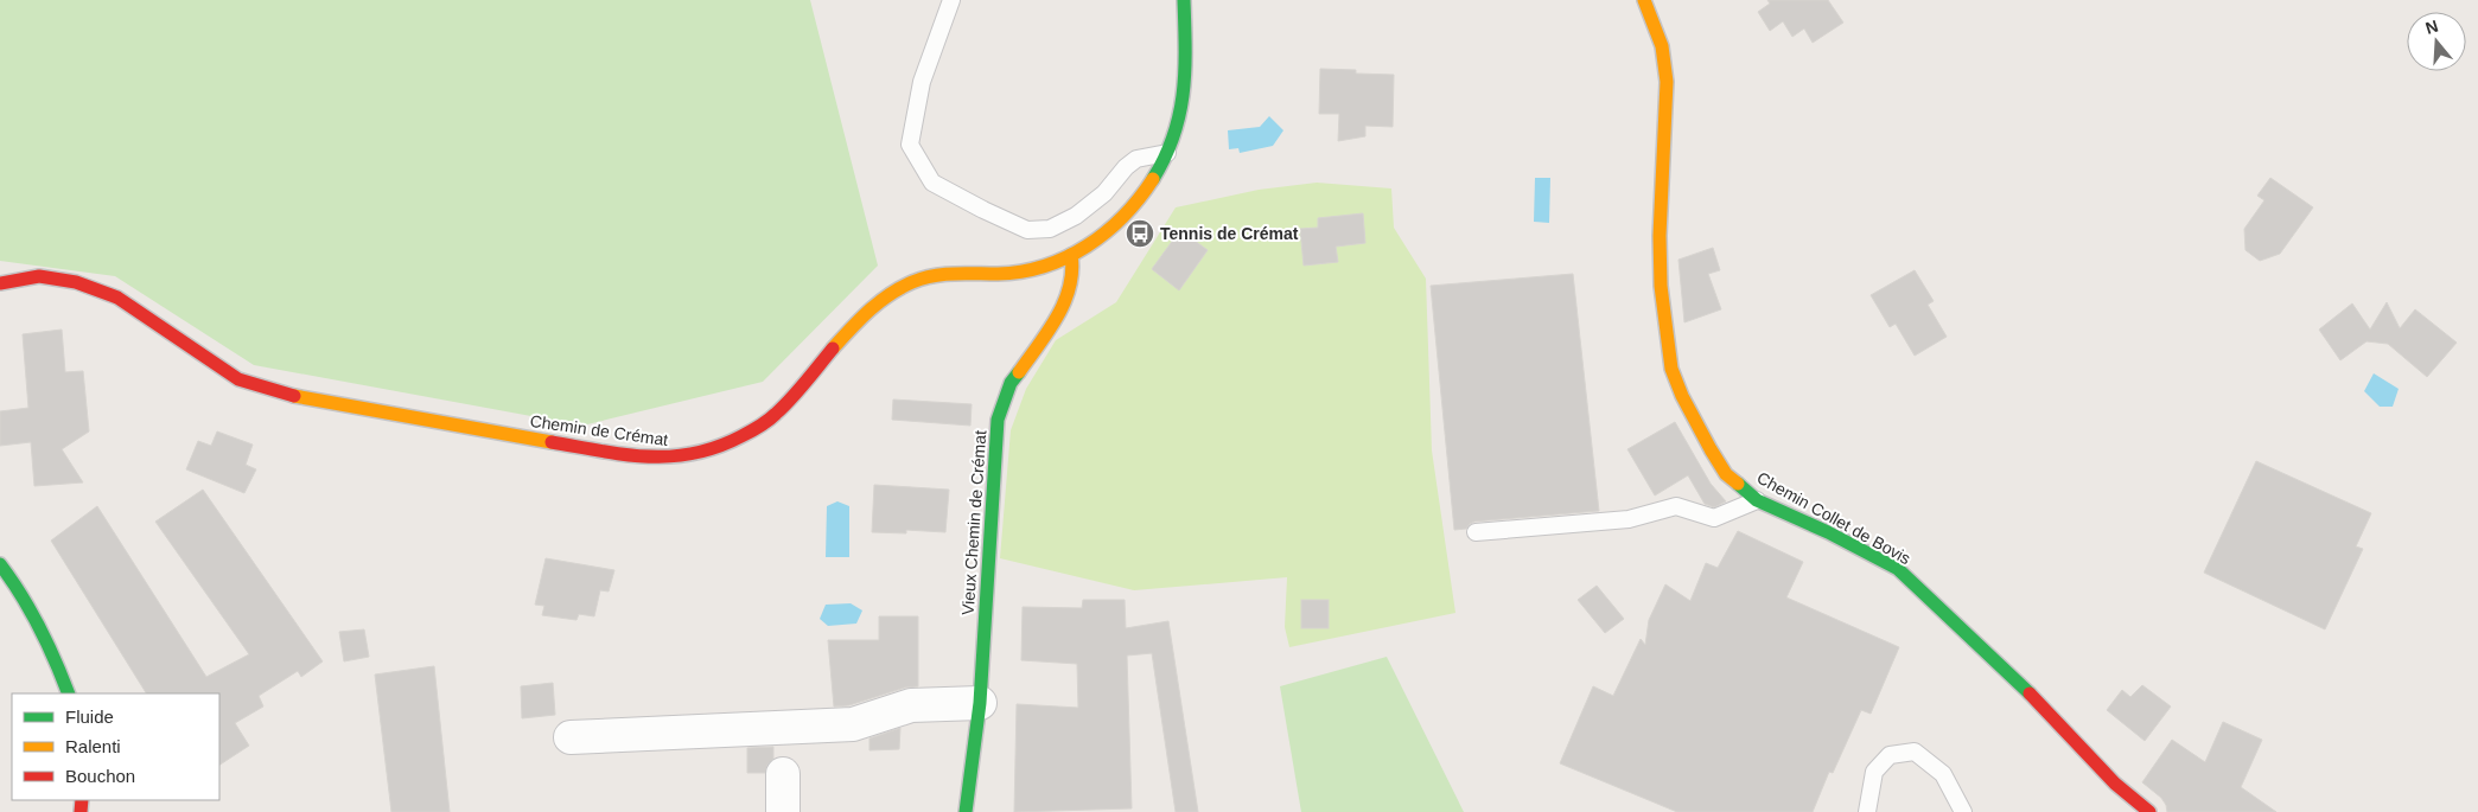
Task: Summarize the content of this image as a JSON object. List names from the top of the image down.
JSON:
{
  "streets": {
    "street": ["Chemin de Crémat", "Chemin Collet de Bovis", "Vieux Chemin de Crémat"]
  },
  "crossings": [
    ["Chemin de Crémat", "Vieux Chemin de Crémat"]
  ],
  "places": {
    "bus stop": ["Tennis de Crémat"]
  },
  "legend": ["Fluide", "Ralenti", "Bouchon"],
  "north": "top"
}
